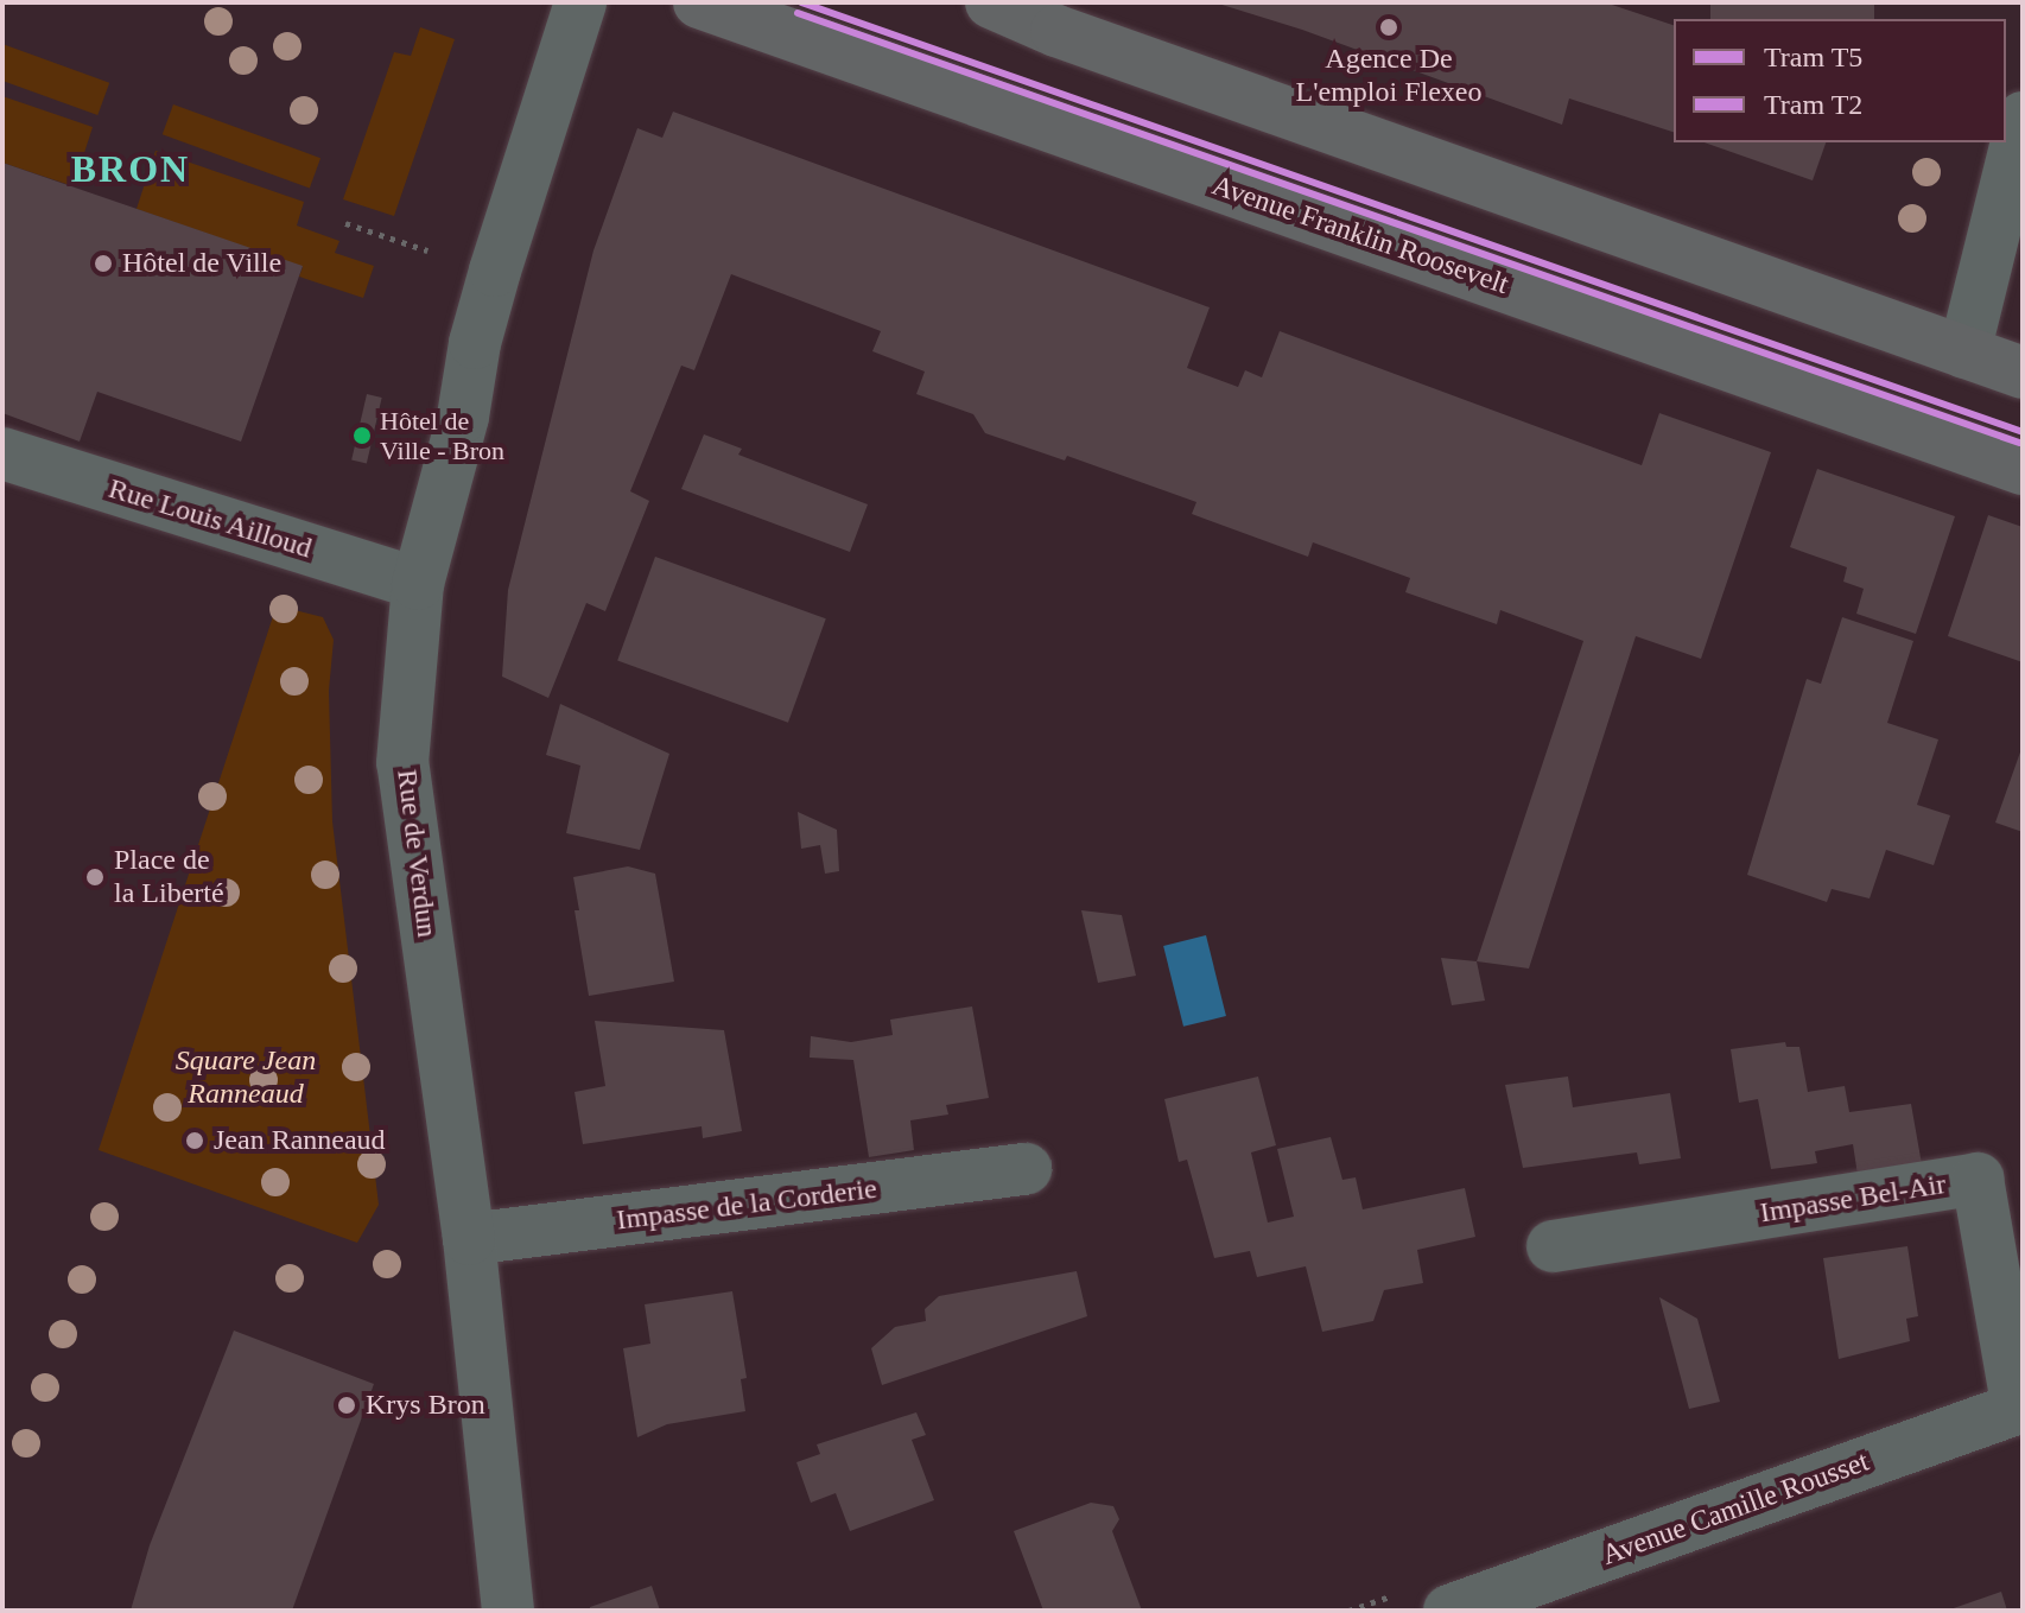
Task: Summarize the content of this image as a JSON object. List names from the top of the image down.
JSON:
{
  "streets": {
    "main road": ["Avenue Franklin Roosevelt"],
    "street": [
      "Rue Louis Ailloud",
      "Rue de Verdun",
      "Impasse Bel-Air",
      "Impasse de la Corderie",
      "Avenue Camille Rousset"
    ]
  },
  "crossings": [
    ["Rue Louis Ailloud", "Rue de Verdun"],
    ["Rue de Verdun", "Impasse de la Corderie"],
    ["Impasse Bel-Air", "Avenue Camille Rousset"]
  ],
  "districts": ["BRON"],
  "parks": ["Square Jean Ranneaud"],
  "places": [
    "Agence De L'emploi Flexeo",
    "Hôtel de Ville",
    "Hôtel de Ville - Bron",
    "Place de la Liberté",
    "Jean Ranneaud",
    "Krys Bron"
  ],
  "lines": ["tram line T5", "tram line T2"],
  "legend": ["Tram T5", "Tram T2"]
}
